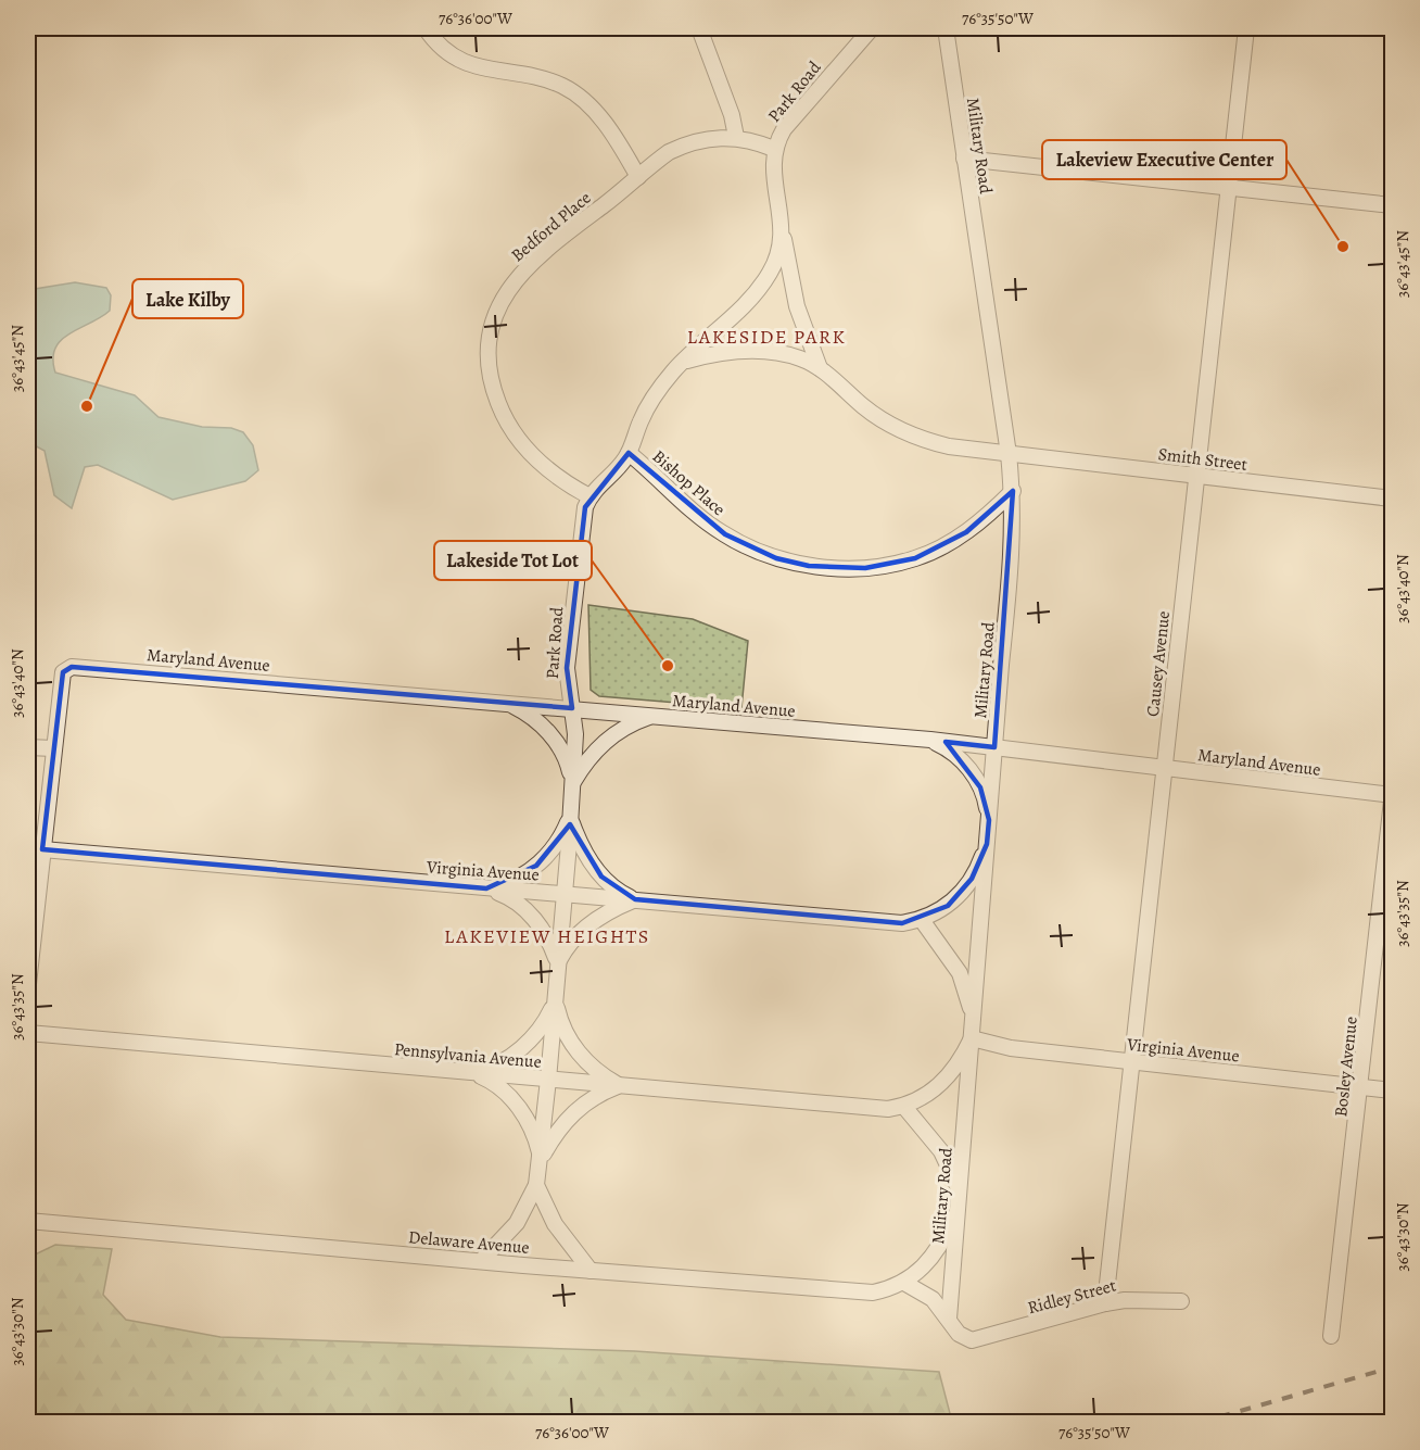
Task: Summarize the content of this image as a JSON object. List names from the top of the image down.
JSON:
{
  "streets": {
    "street": [
      "Park Road",
      "Military Road",
      "Bedford Place",
      "Smith Street",
      "Bishop Place",
      "Maryland Avenue",
      "Causey Avenue",
      "Virginia Avenue",
      "Pennsylvania Avenue",
      "Bosley Avenue",
      "Delaware Avenue",
      "Ridley Street"
    ]
  },
  "crossings": [
    ["Park Road", "Bedford Place"],
    ["Park Road", "Bishop Place"],
    ["Park Road", "Maryland Avenue"],
    ["Park Road", "Virginia Avenue"],
    ["Park Road", "Pennsylvania Avenue"],
    ["Park Road", "Delaware Avenue"],
    ["Military Road", "Smith Street"],
    ["Military Road", "Bishop Place"],
    ["Military Road", "Maryland Avenue"],
    ["Military Road", "Virginia Avenue"],
    ["Military Road", "Ridley Street"],
    ["Smith Street", "Causey Avenue"],
    ["Maryland Avenue", "Causey Avenue"],
    ["Causey Avenue", "Virginia Avenue"],
    ["Causey Avenue", "Ridley Street"],
    ["Virginia Avenue", "Bosley Avenue"]
  ],
  "districts": ["LAKESIDE PARK", "LAKEVIEW HEIGHTS"],
  "places": ["Lakeview Executive Center", "Lake Kilby", "Lakeside Tot Lot"],
  "coordinates": [
    "76°36'00\"W",
    "76°35'50\"W",
    "36°43'45\"N",
    "36°43'40\"N",
    "36°43'35\"N",
    "36°43'30\"N"
  ]
}
